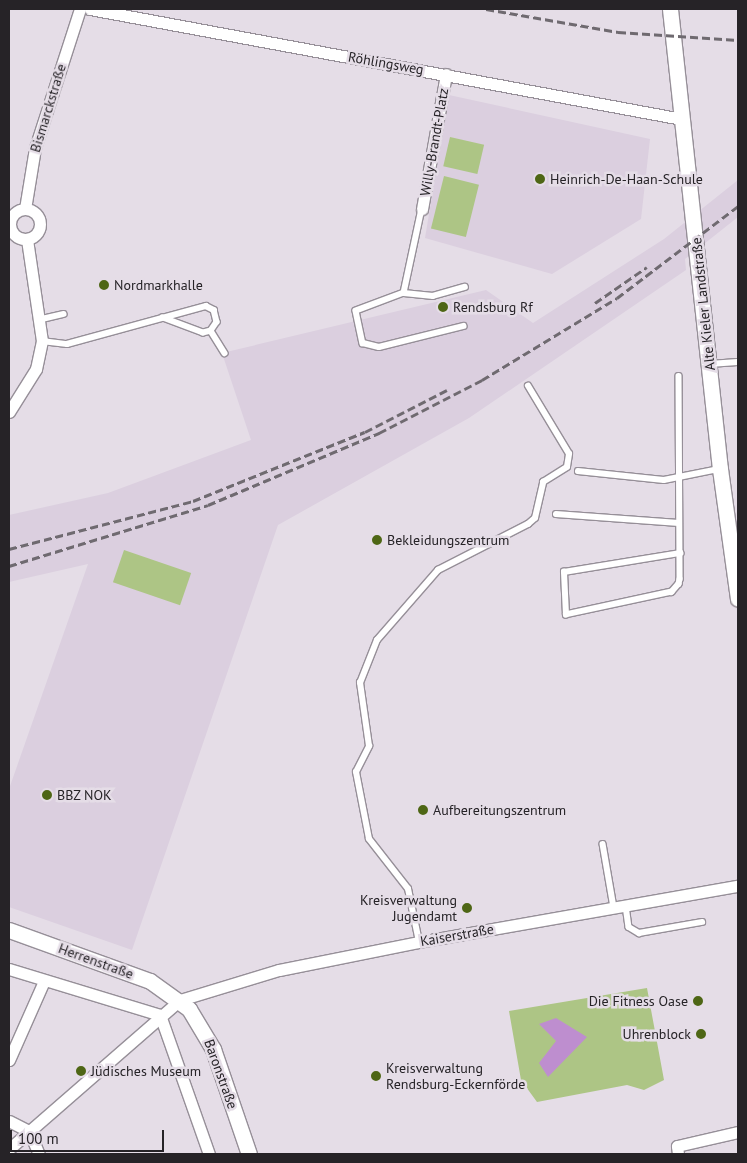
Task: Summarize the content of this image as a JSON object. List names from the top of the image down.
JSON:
{
  "streets": {
    "street": [
      "Röhlingsweg",
      "Bismarckstraße",
      "Willy-Brandt-Platz",
      "Alte Kieler Landstraße",
      "Kaiserstraße",
      "Herrenstraße",
      "Baronstraße"
    ]
  },
  "crossings": [
    ["Röhlingsweg", "Willy-Brandt-Platz"],
    ["Röhlingsweg", "Alte Kieler Landstraße"],
    ["Kaiserstraße", "Herrenstraße"],
    ["Kaiserstraße", "Baronstraße"],
    ["Herrenstraße", "Baronstraße"]
  ],
  "places": [
    "Heinrich-De-Haan-Schule",
    "Nordmarkhalle",
    "Rendsburg Rf",
    "Bekleidungszentrum",
    "BBZ NOK",
    "Aufbereitungszentrum",
    "Kreisverwaltung Jugendamt",
    "Die Fitness Oase",
    "Uhrenblock",
    "Jüdisches Museum",
    "Kreisverwaltung Rendsburg-Eckernförde"
  ],
  "scale_bar": "100 m"
}
